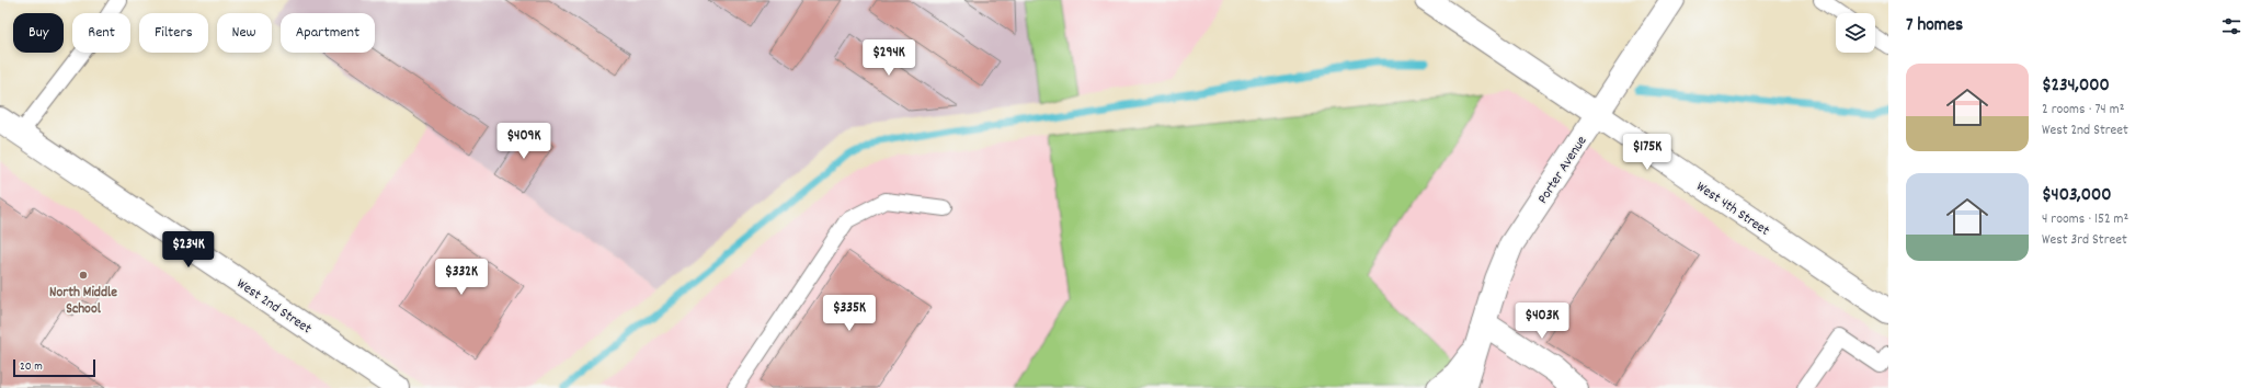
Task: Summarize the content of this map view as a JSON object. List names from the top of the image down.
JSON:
{
  "streets": {
    "street": ["Porter Avenue", "West 4th Street", "West 2nd Street"]
  },
  "crossings": [
    ["Porter Avenue", "West 4th Street"]
  ],
  "places": ["North Middle School"],
  "scale_bar": "20 m",
  "page": {
    "heading": "7 homes",
    "chip": [
      "Buy",
      "Rent",
      "Filters",
      "New",
      "Apartment"
    ],
    "price": [
      "$294K",
      "$409K",
      "$175K",
      "$234K",
      "$332K",
      "$335K",
      "$403K"
    ],
    "list": [
      {
        "name": "$234,000",
        "note": "2 rooms · 74 m² · West 2nd Street"
      },
      {
        "name": "$403,000",
        "note": "4 rooms · 152 m² · West 3rd Street"
      }
    ],
    "scale": "20 m"
  }
}
